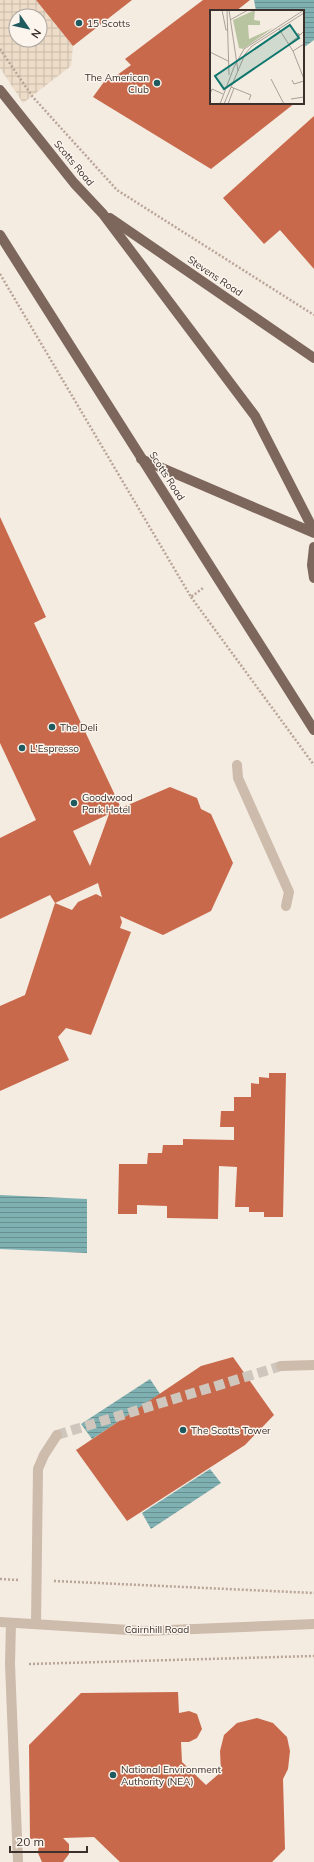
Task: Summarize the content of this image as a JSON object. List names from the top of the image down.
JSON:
{
  "streets": {
    "main road": ["Scotts Road", "Stevens Road"],
    "street": ["Cairnhill Road"]
  },
  "crossings": [
    ["Scotts Road", "Stevens Road"]
  ],
  "places": [
    "15 Scotts",
    "The American Club",
    "The Deli",
    "L'Espresso",
    "Goodwood Park Hotel",
    "The Scotts Tower",
    "National Environment Authority (NEA)"
  ],
  "scale_bar": "20 m",
  "north": "bottom right"
}
